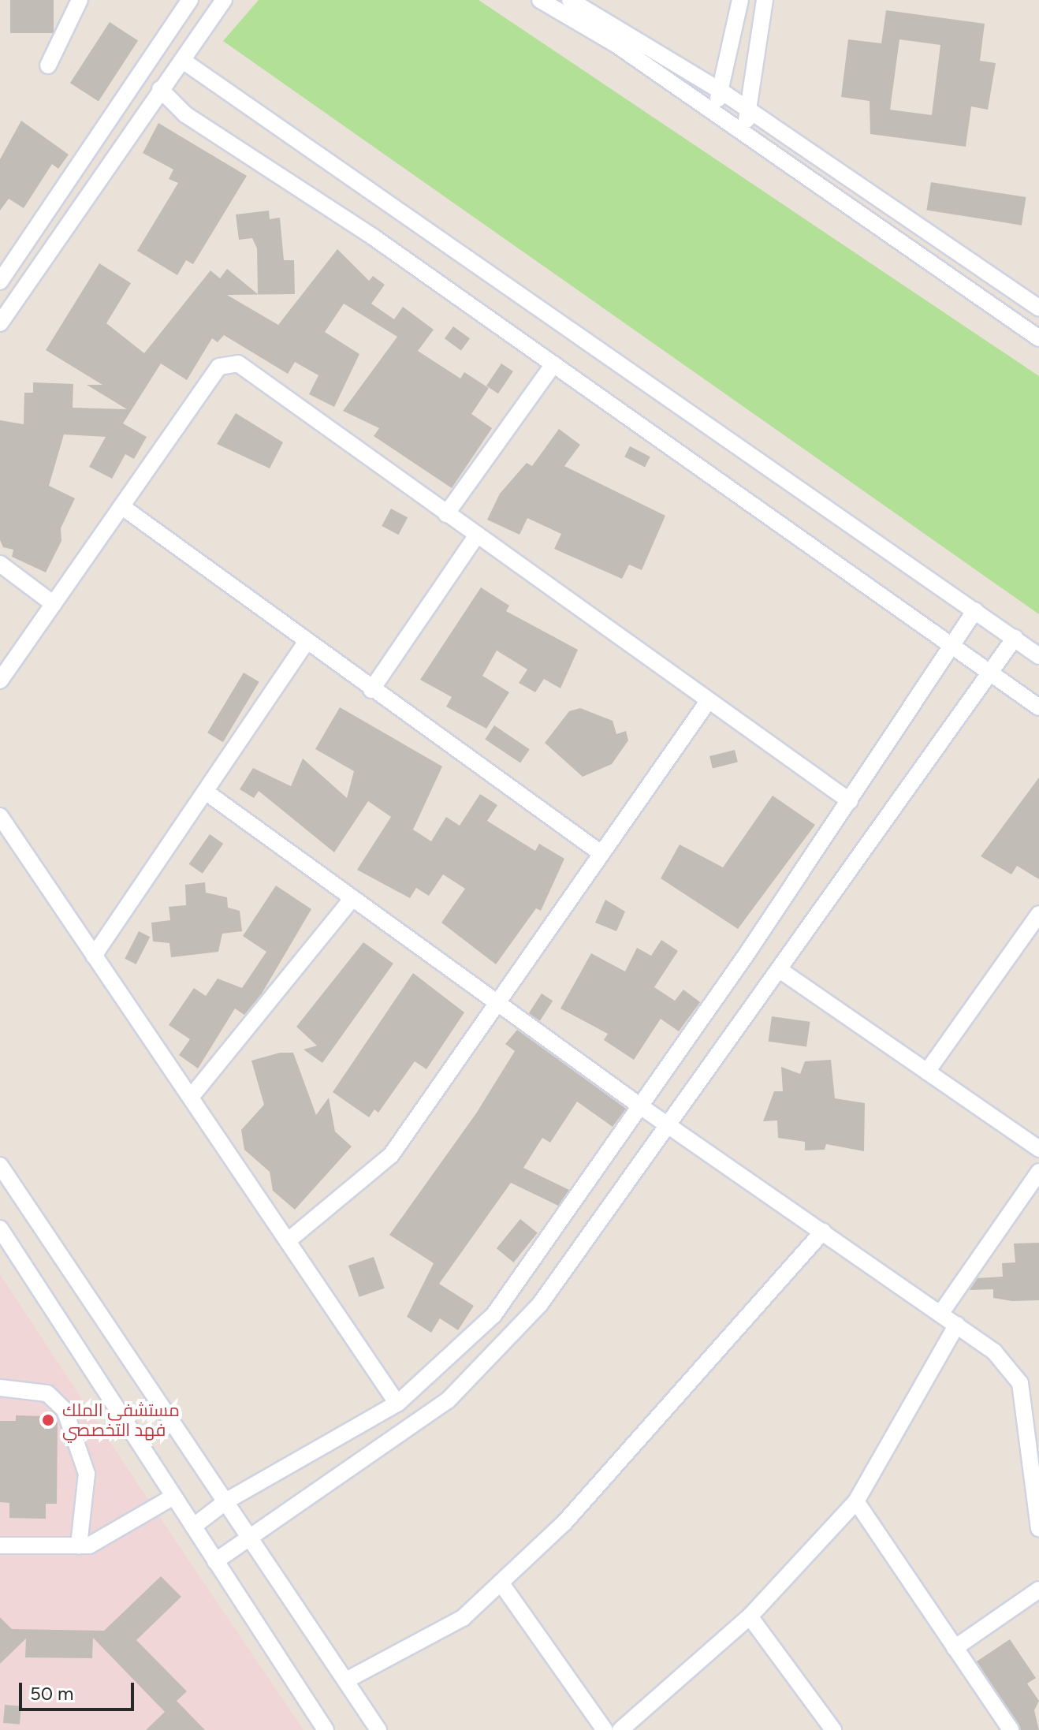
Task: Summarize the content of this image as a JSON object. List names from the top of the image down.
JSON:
{
  "places": ["مستشفى الملك فهد التخصصي"],
  "scale_bar": "50 m"
}
